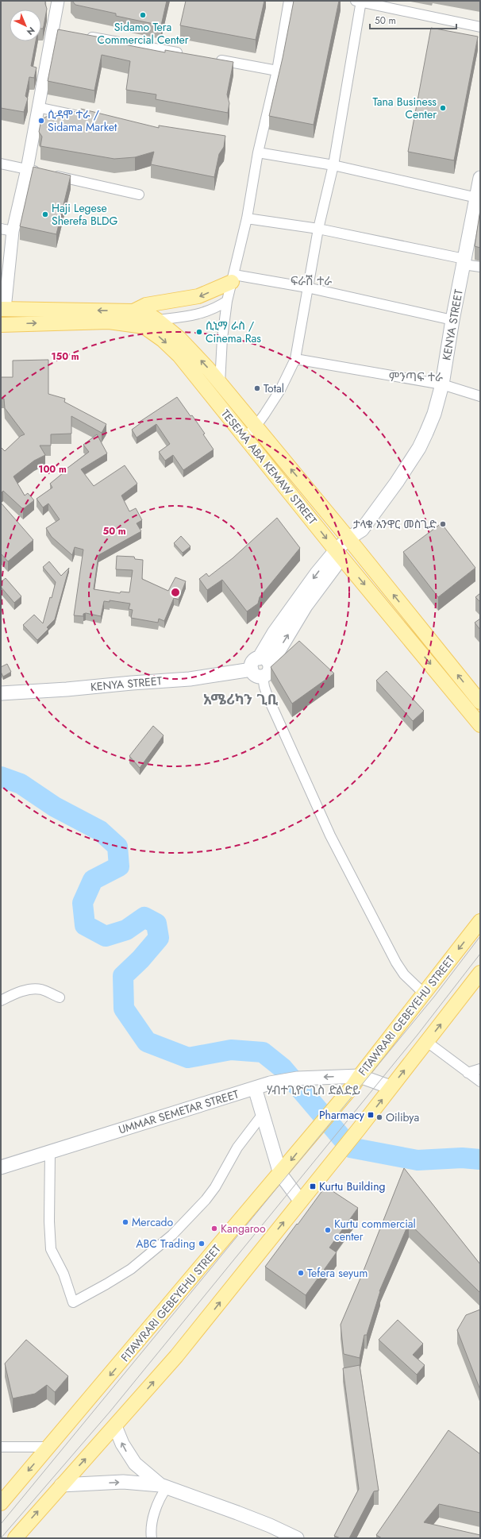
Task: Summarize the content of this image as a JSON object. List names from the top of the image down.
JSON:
{
  "streets": {
    "main road": [
      "KENYA STREET",
      "TESEMA ABA KEMAW STREET",
      "FITAWRARI GEBEYEHU STREET",
      "UMMAR SEMETAR STREET"
    ]
  },
  "crossings": [
    ["KENYA STREET", "TESEMA ABA KEMAW STREET"],
    ["FITAWRARI GEBEYEHU STREET", "UMMAR SEMETAR STREET"]
  ],
  "districts": [
    "ፍራሽ ተራ",
    "ምንጣፍ ተራ",
    "አሜሪካን ጊቢ",
    "ሃብተጊዮርጊስ ድልድይ"
  ],
  "places": {
    "other": [
      "Sidamo Tera Commercial Center",
      "Tana Business Center",
      "ሲዳሞ ተራ / Sidama Market",
      "Haji Legese Sherefa BLDG",
      "ሲኒማ ራስ / Cinema Ras",
      "Total",
      "ታላቁ አንዋር መስጊድ",
      "Oilibya",
      "Mercado",
      "Kangaroo",
      "Kurtu commercial center",
      "ABC Trading",
      "Tefera seyum"
    ],
    "transit": ["Pharmacy", "Kurtu Building"]
  },
  "scale_bar": "50 m",
  "north": "bottom right",
  "rings": ["150 m", "100 m", "50 m"]
}
